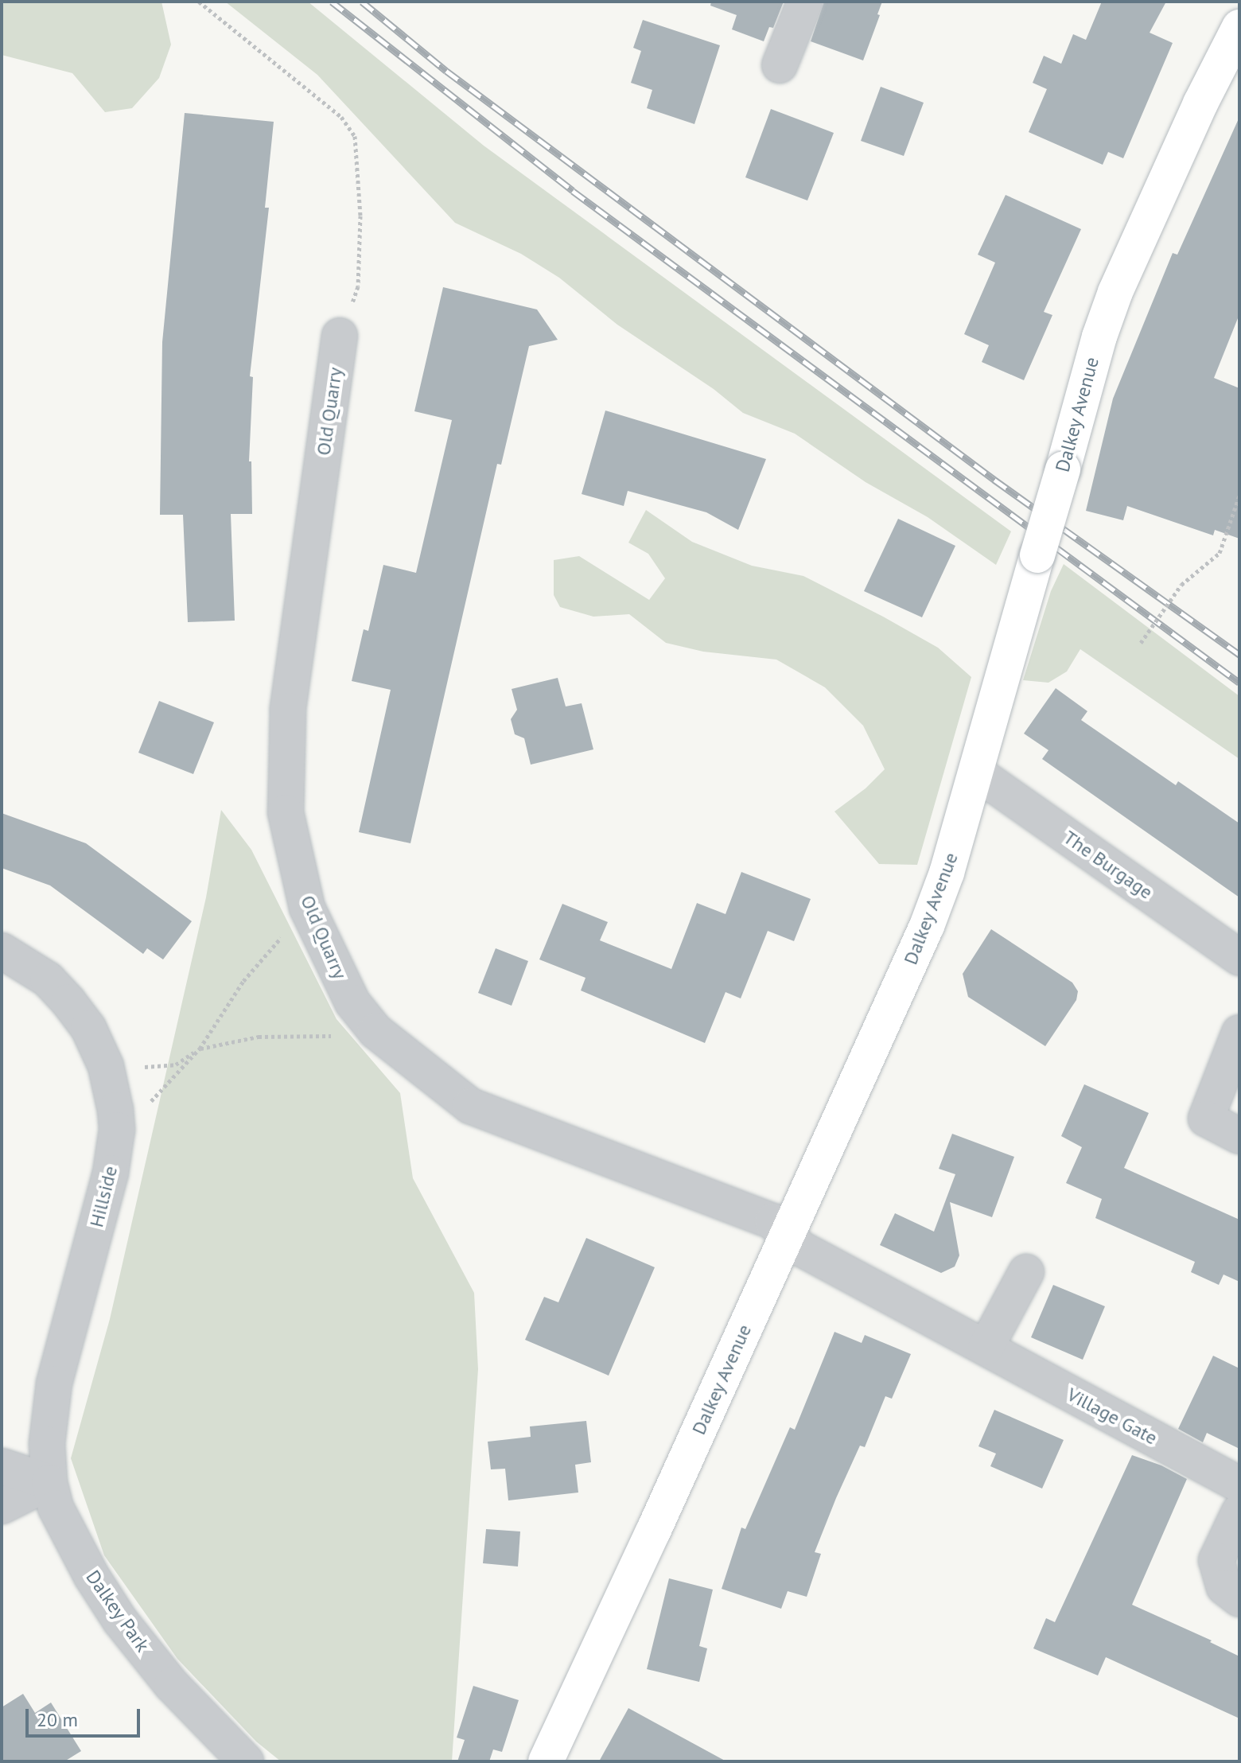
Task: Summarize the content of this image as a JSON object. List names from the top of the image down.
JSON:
{
  "streets": {
    "street": [
      "Old Quarry",
      "Dalkey Avenue",
      "The Burgage",
      "Hillside",
      "Village Gate",
      "Dalkey Park"
    ]
  },
  "crossings": [
    ["Old Quarry", "Dalkey Avenue"],
    ["Old Quarry", "Village Gate"],
    ["Dalkey Avenue", "The Burgage"],
    ["Dalkey Avenue", "Village Gate"],
    ["Hillside", "Dalkey Park"]
  ],
  "scale_bar": "20 m"
}
